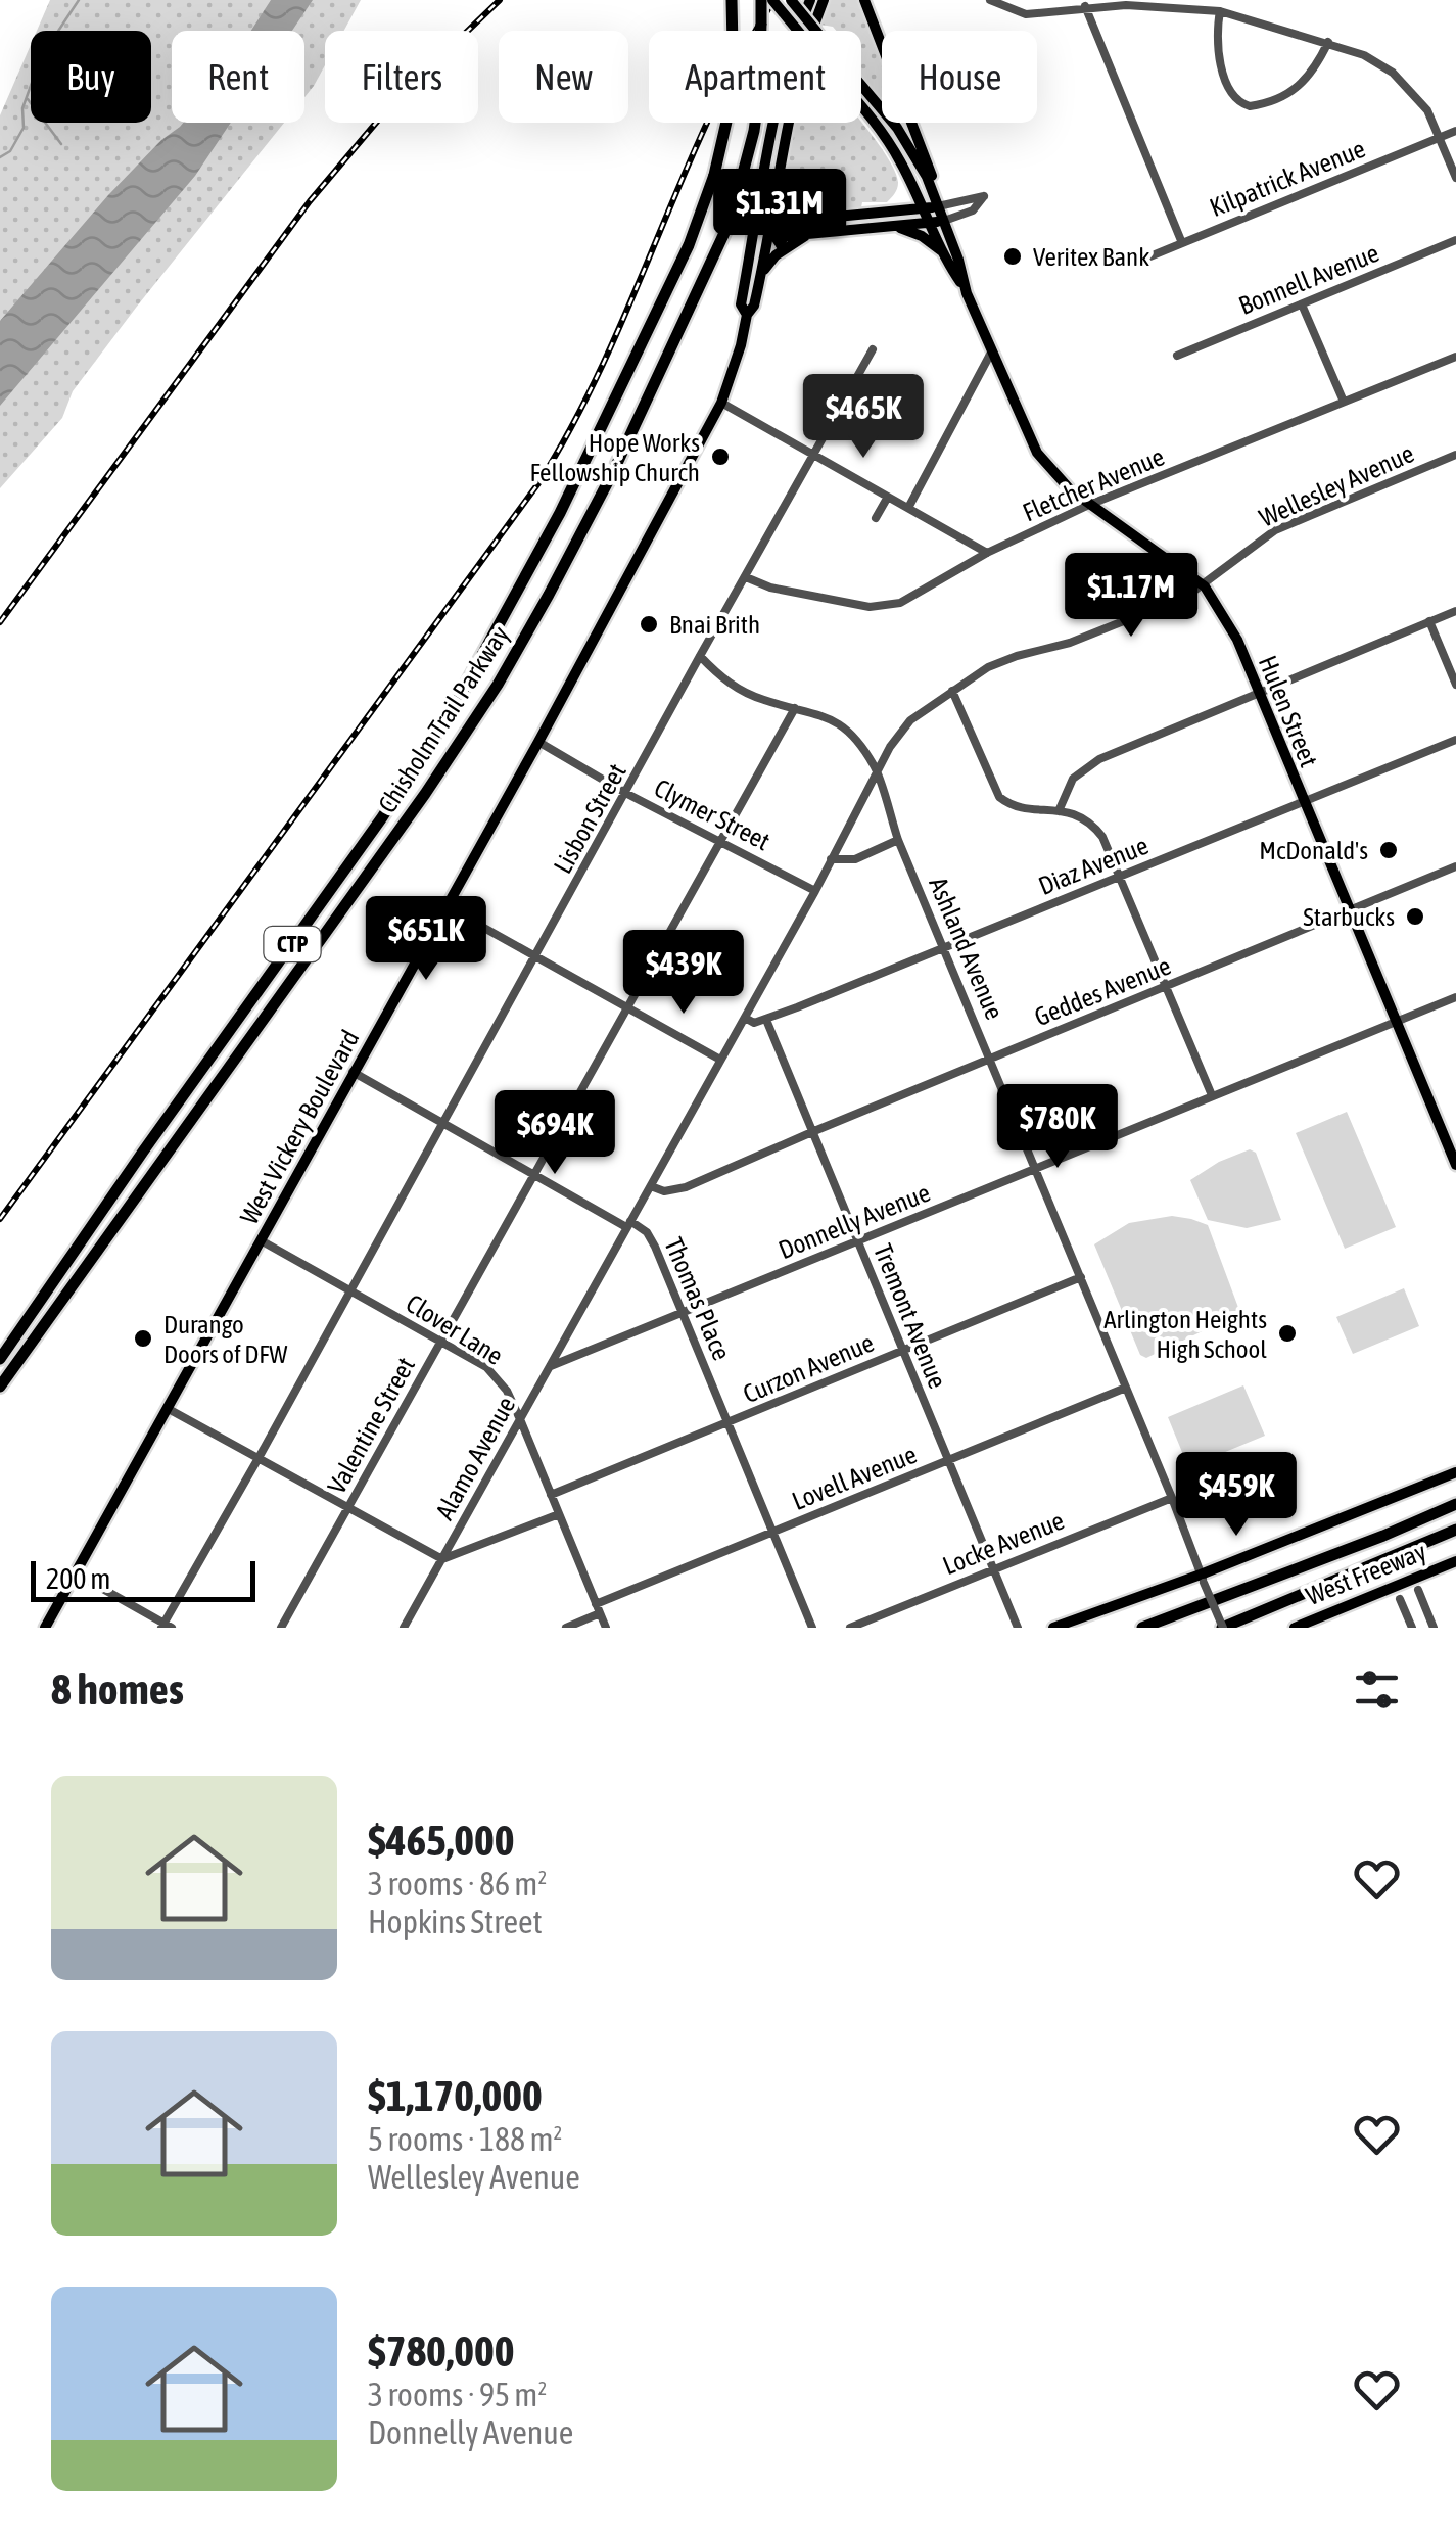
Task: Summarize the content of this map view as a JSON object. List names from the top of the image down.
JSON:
{
  "streets": {
    "highway": ["Chisholm Trail Parkway", "CTP", "West Freeway"],
    "main road": ["Hulen Street", "West Vickery Boulevard"],
    "street": [
      "Kilpatrick Avenue",
      "Bonnell Avenue",
      "Fletcher Avenue",
      "Wellesley Avenue",
      "Clymer Street",
      "Lisbon Street",
      "Diaz Avenue",
      "Ashland Avenue",
      "Geddes Avenue",
      "Donnelly Avenue",
      "Thomas Place",
      "Tremont Avenue",
      "Clover Lane",
      "Curzon Avenue",
      "Valentine Street",
      "Alamo Avenue",
      "Lovell Avenue",
      "Locke Avenue"
    ]
  },
  "crossings": [
    ["Fletcher Avenue", "Hulen Street"],
    ["Fletcher Avenue", "Lisbon Street"],
    ["Wellesley Avenue", "Hulen Street"],
    ["Wellesley Avenue", "Ashland Avenue"],
    ["Wellesley Avenue", "Alamo Avenue"],
    ["Hulen Street", "Lisbon Street"],
    ["Hulen Street", "Diaz Avenue"],
    ["Hulen Street", "Geddes Avenue"],
    ["Hulen Street", "West Vickery Boulevard"],
    ["Hulen Street", "Donnelly Avenue"],
    ["Clymer Street", "Lisbon Street"],
    ["Clymer Street", "West Vickery Boulevard"],
    ["Clymer Street", "Valentine Street"],
    ["Clymer Street", "Alamo Avenue"],
    ["Lisbon Street", "Ashland Avenue"],
    ["Lisbon Street", "West Vickery Boulevard"],
    ["Lisbon Street", "Clover Lane"],
    ["Diaz Avenue", "Ashland Avenue"],
    ["Diaz Avenue", "Tremont Avenue"],
    ["Diaz Avenue", "Alamo Avenue"],
    ["Ashland Avenue", "Geddes Avenue"],
    ["Ashland Avenue", "Donnelly Avenue"],
    ["Ashland Avenue", "Curzon Avenue"],
    ["Ashland Avenue", "Valentine Street"],
    ["Ashland Avenue", "Alamo Avenue"],
    ["Ashland Avenue", "Lovell Avenue"],
    ["Ashland Avenue", "Locke Avenue"],
    ["Ashland Avenue", "West Freeway"],
    ["Geddes Avenue", "Tremont Avenue"],
    ["Geddes Avenue", "Alamo Avenue"],
    ["West Vickery Boulevard", "Clover Lane"],
    ["Donnelly Avenue", "Thomas Place"],
    ["Donnelly Avenue", "Tremont Avenue"],
    ["Donnelly Avenue", "Alamo Avenue"],
    ["Thomas Place", "Curzon Avenue"],
    ["Thomas Place", "Alamo Avenue"],
    ["Thomas Place", "Lovell Avenue"],
    ["Tremont Avenue", "Curzon Avenue"],
    ["Tremont Avenue", "Lovell Avenue"],
    ["Tremont Avenue", "Locke Avenue"],
    ["Clover Lane", "Curzon Avenue"],
    ["Clover Lane", "Valentine Street"],
    ["Clover Lane", "Alamo Avenue"],
    ["Clover Lane", "Lovell Avenue"]
  ],
  "places": [
    "Veritex Bank",
    "Hope Works Fellowship Church",
    "Bnai Brith",
    "McDonald's",
    "Starbucks",
    "Arlington Heights High School",
    "Durango Doors of DFW"
  ],
  "scale_bar": "200 m",
  "page": {
    "chip": [
      "Buy",
      "Rent",
      "Filters",
      "New",
      "Apartment",
      "House"
    ],
    "price": [
      "$1.31M",
      "$465K",
      "$1.17M",
      "$651K",
      "$439K",
      "$780K",
      "$694K",
      "$459K"
    ],
    "scale": "200 m",
    "heading": "8 homes",
    "list": [
      {
        "name": "$465,000",
        "note": "3 rooms · 86 m² · Hopkins Street"
      },
      {
        "name": "$1,170,000",
        "note": "5 rooms · 188 m² · Wellesley Avenue"
      },
      {
        "name": "$780,000",
        "note": "3 rooms · 95 m² · Donnelly Avenue"
      }
    ]
  }
}
